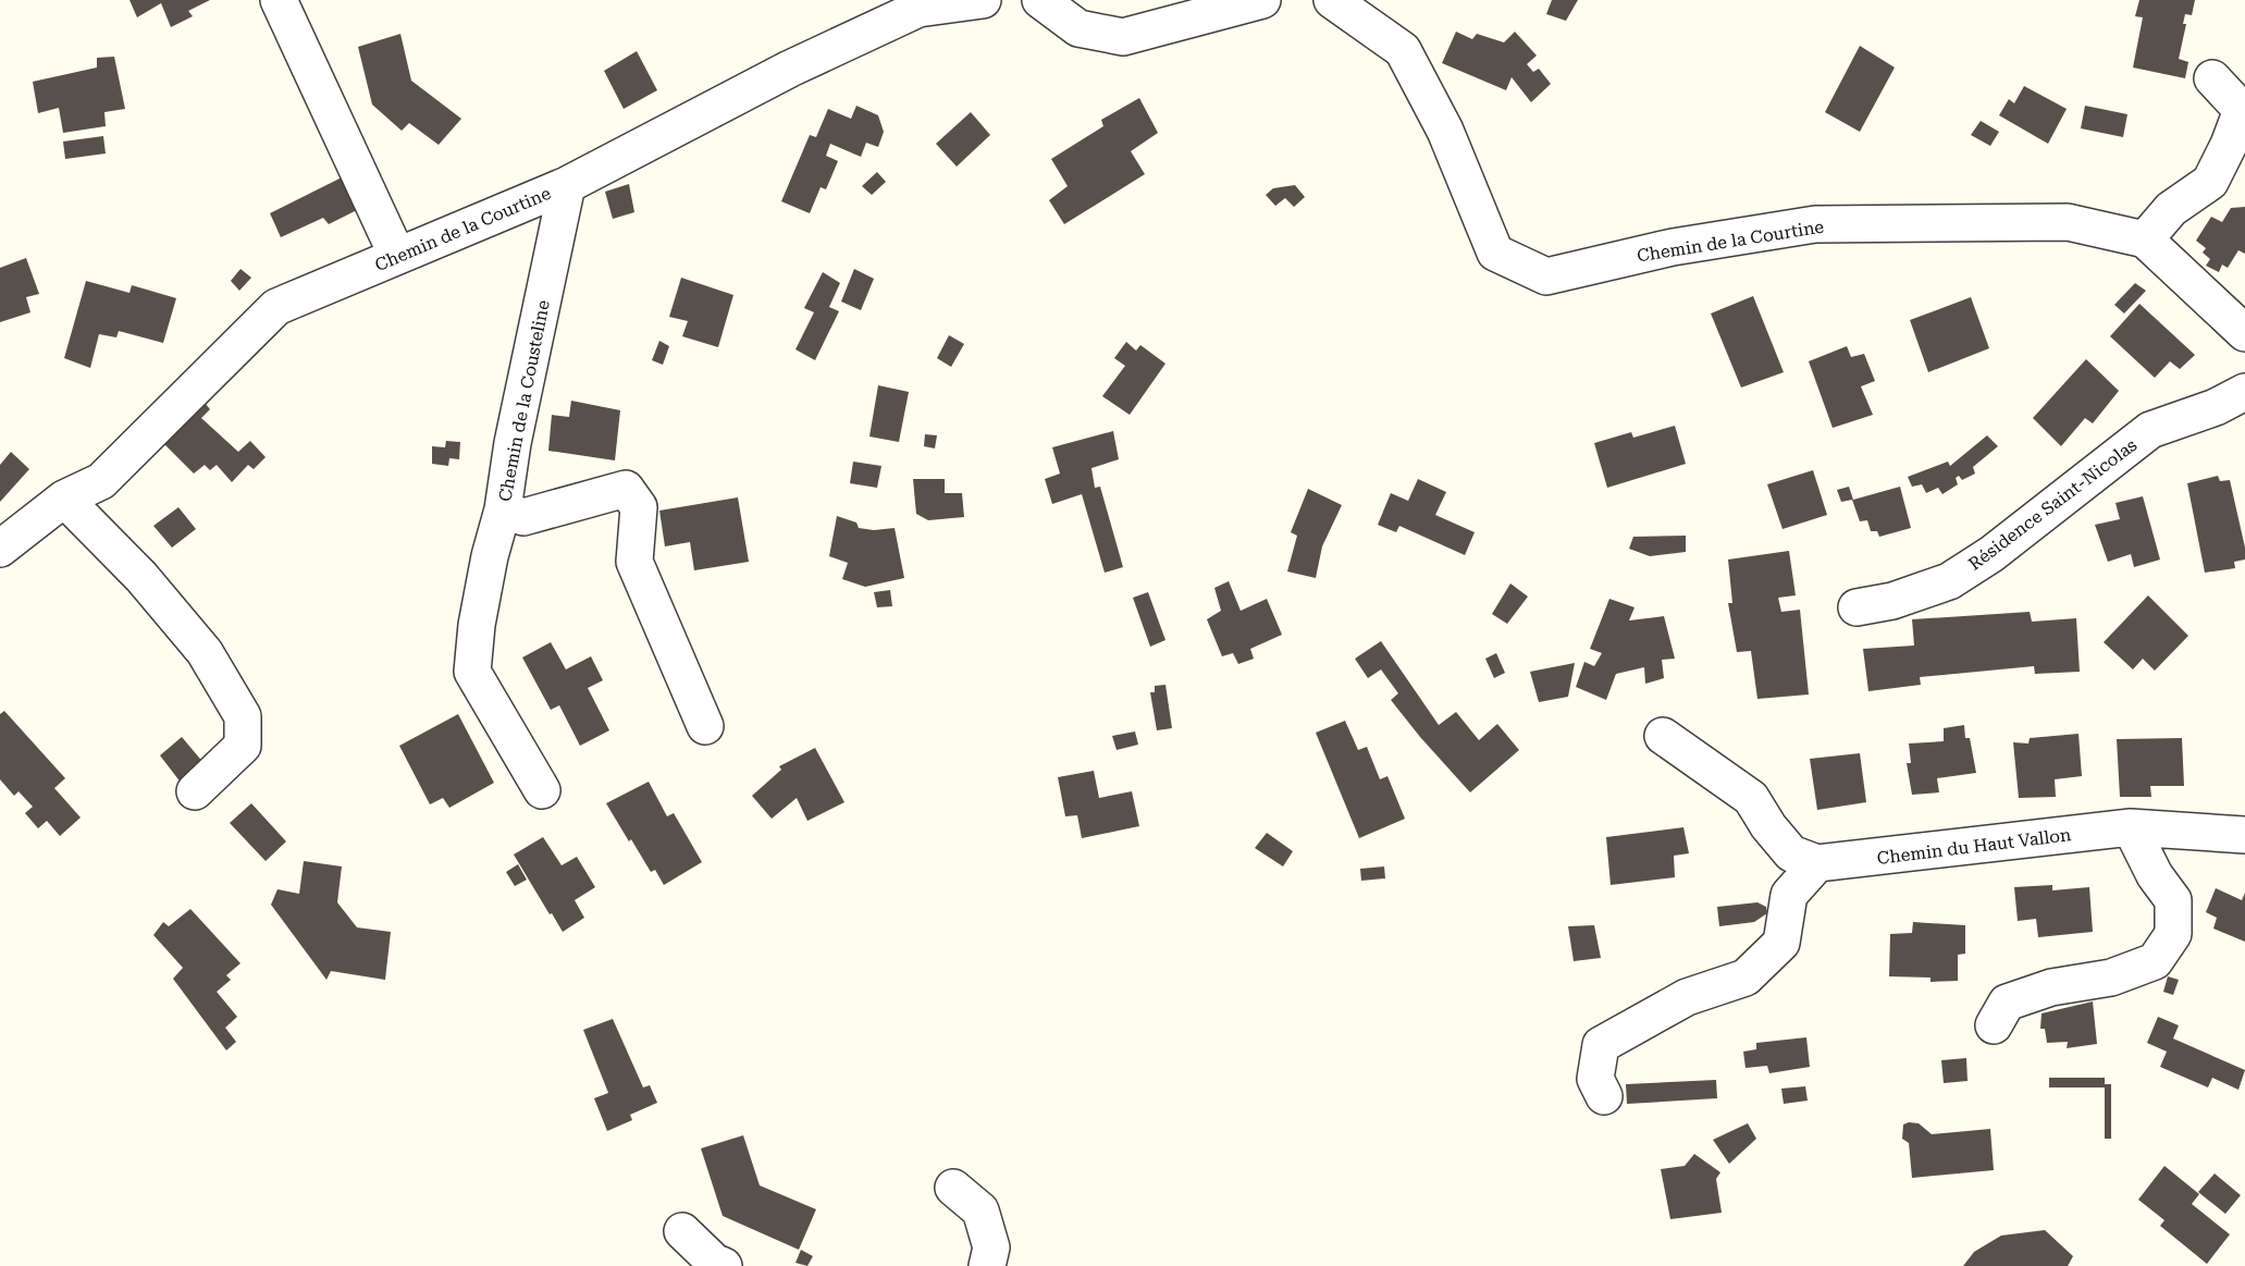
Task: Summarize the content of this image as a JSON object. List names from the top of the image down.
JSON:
{
  "streets": {
    "street": [
      "Chemin de la Courtine",
      "Chemin de la Cousteline",
      "Résidence Saint-Nicolas",
      "Chemin du Haut Vallon"
    ]
  },
  "crossings": [
    ["Chemin de la Courtine", "Chemin de la Cousteline"]
  ]
}
